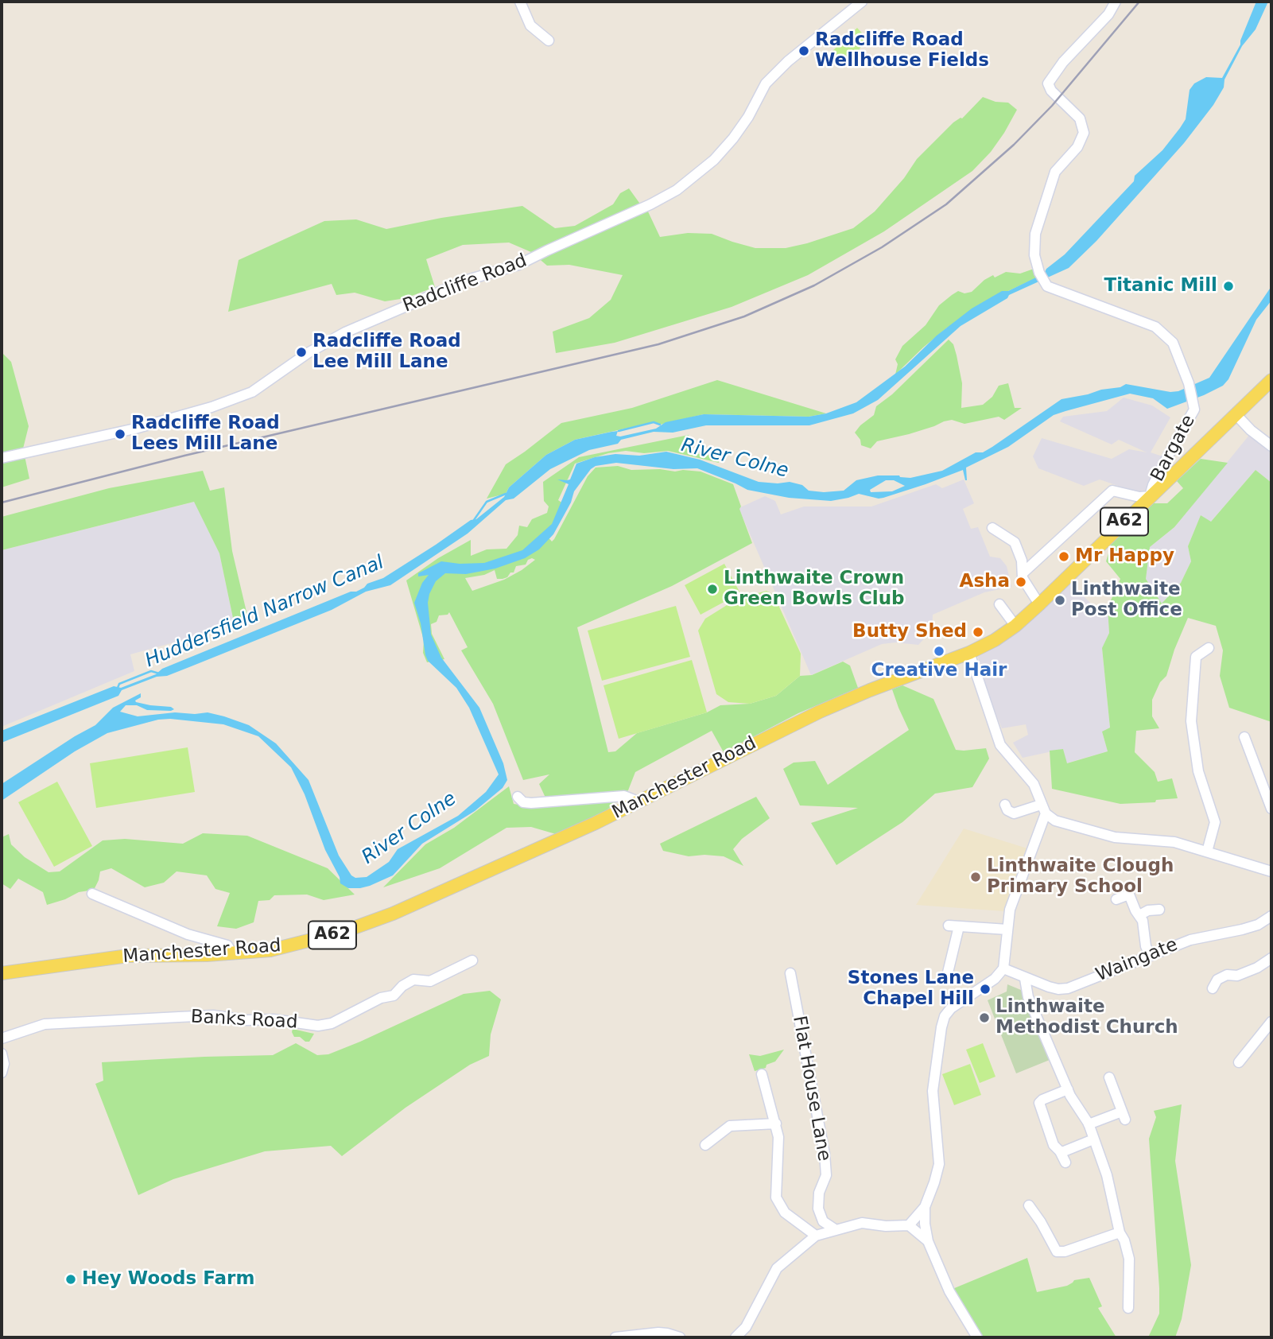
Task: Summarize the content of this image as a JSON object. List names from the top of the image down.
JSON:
{
  "streets": {
    "main road": ["A62", "Manchester Road"],
    "street": [
      "Radcliffe Road",
      "Bargate",
      "Waingate",
      "Banks Road",
      "Flat House Lane"
    ]
  },
  "crossings": [
    ["Bargate", "Manchester Road"]
  ],
  "water": ["River Colne", "Huddersfield Narrow Canal"],
  "places": [
    "Radcliffe Road Wellhouse Fields",
    "Titanic Mill",
    "Radcliffe Road Lee Mill Lane",
    "Radcliffe Road Lees Mill Lane",
    "Mr Happy",
    "Asha",
    "Linthwaite Crown Green Bowls Club",
    "Linthwaite Post Office",
    "Butty Shed",
    "Creative Hair",
    "Linthwaite Clough Primary School",
    "Stones Lane Chapel Hill",
    "Linthwaite Methodist Church",
    "Hey Woods Farm"
  ]
}
